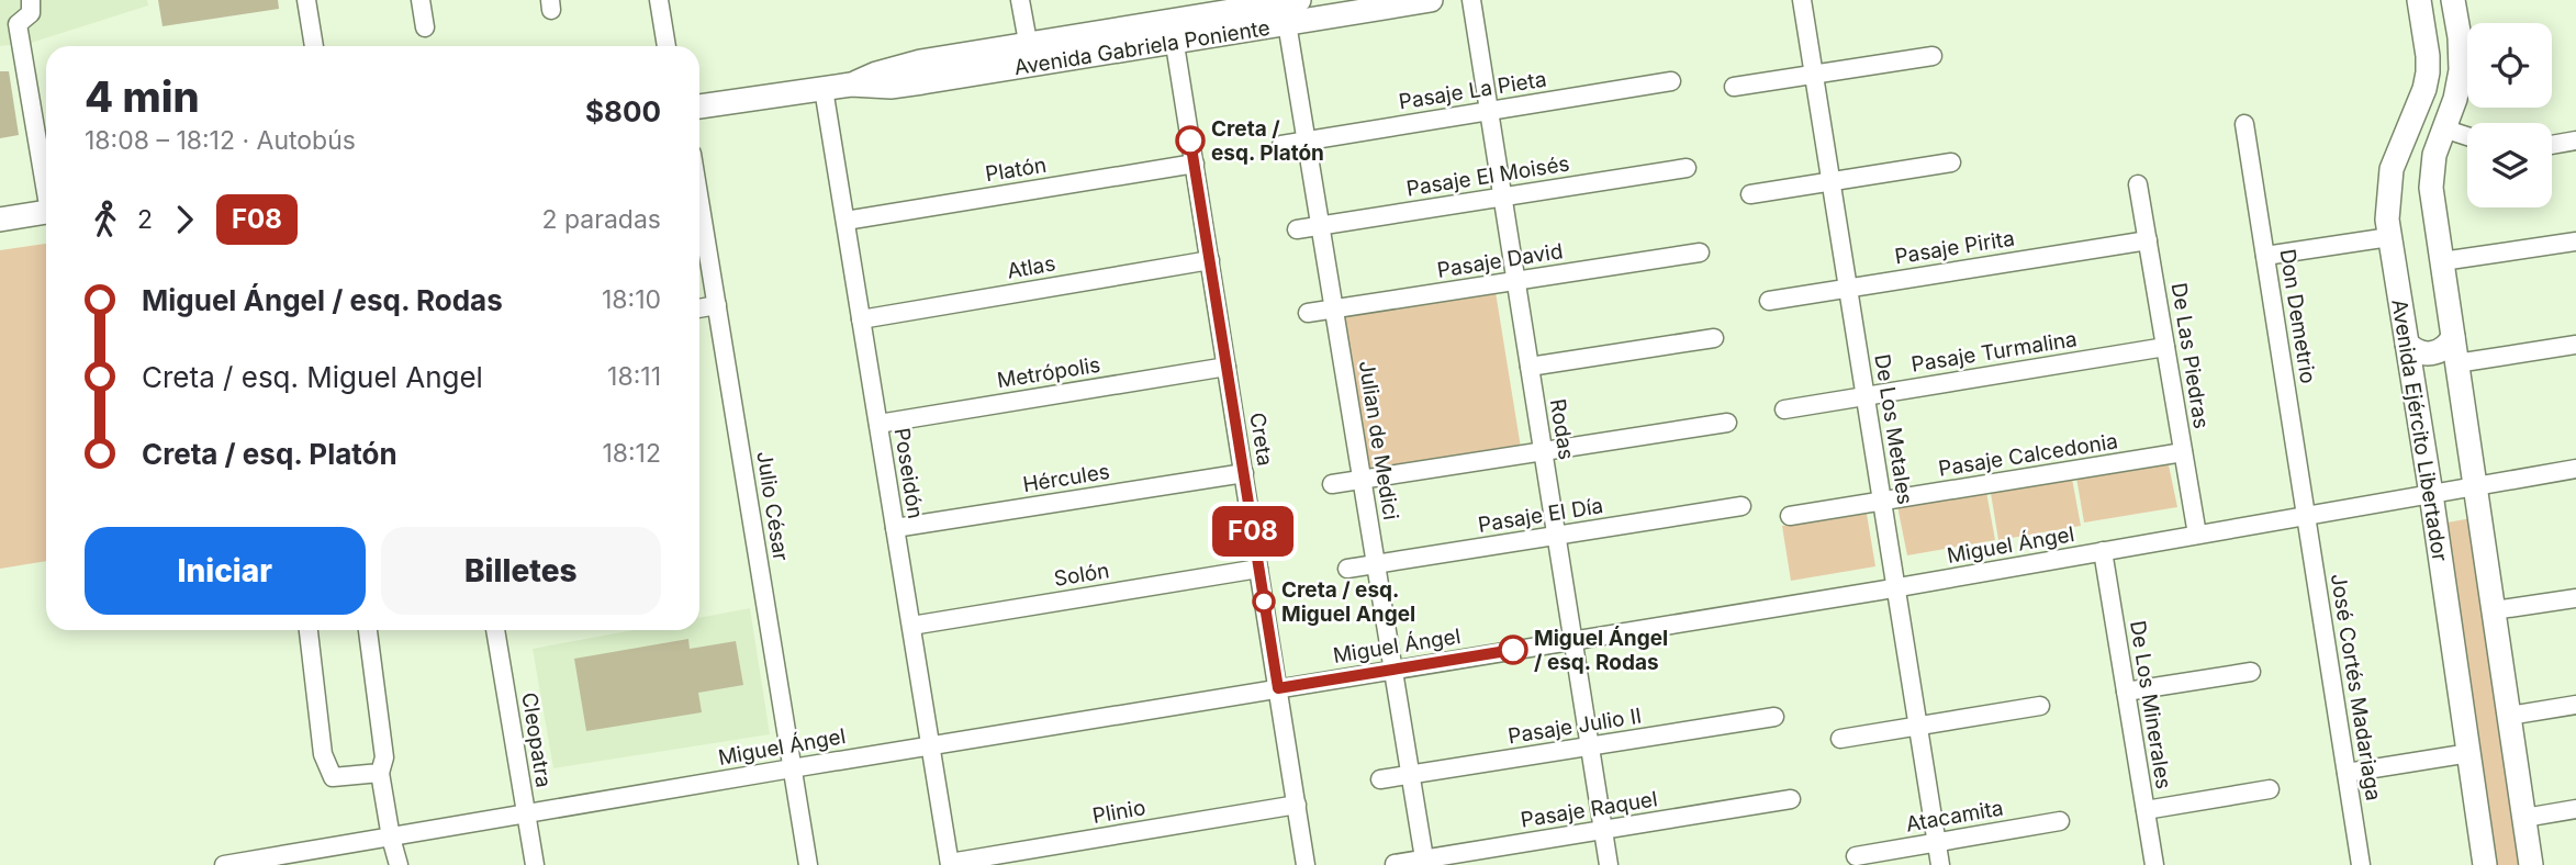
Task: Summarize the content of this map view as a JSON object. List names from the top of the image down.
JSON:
{
  "streets": {
    "main road": ["Avenida Gabriela Poniente", "Avenida Ejército Libertador"],
    "street": [
      "Pasaje La Pieta",
      "Platón",
      "Pasaje El Moisés",
      "Pasaje Pirita",
      "Pasaje David",
      "Atlas",
      "Don Demetrio",
      "Pasaje Turmalina",
      "De Las Piedras",
      "Metrópolis",
      "Rodas",
      "De Los Metales",
      "Creta",
      "Julian de Medici",
      "Pasaje Calcedonia",
      "Poseidón",
      "Hércules",
      "Julio César",
      "Pasaje El Día",
      "Miguel Ángel",
      "Solón",
      "José Cortés Madariaga",
      "De Los Minerales",
      "Pasaje Julio II",
      "Cleopatra",
      "Pasaje Raquel",
      "Plinio",
      "Atacamita"
    ]
  },
  "crossings": [
    ["Avenida Gabriela Poniente", "Creta"],
    ["Avenida Gabriela Poniente", "Julian de Medici"],
    ["Avenida Gabriela Poniente", "Poseidón"],
    ["Pasaje La Pieta", "Rodas"],
    ["Pasaje La Pieta", "Julian de Medici"],
    ["Platón", "Creta"],
    ["Platón", "Poseidón"],
    ["Pasaje El Moisés", "Rodas"],
    ["Pasaje El Moisés", "Julian de Medici"],
    ["Pasaje Pirita", "De Las Piedras"],
    ["Pasaje Pirita", "De Los Metales"],
    ["Pasaje David", "Rodas"],
    ["Pasaje David", "Julian de Medici"],
    ["Atlas", "Creta"],
    ["Atlas", "Poseidón"],
    ["Don Demetrio", "Miguel Ángel"],
    ["Don Demetrio", "José Cortés Madariaga"],
    ["Pasaje Turmalina", "De Las Piedras"],
    ["Pasaje Turmalina", "De Los Metales"],
    ["De Las Piedras", "Pasaje Calcedonia"],
    ["De Las Piedras", "Miguel Ángel"],
    ["Metrópolis", "Creta"],
    ["Metrópolis", "Poseidón"],
    ["Rodas", "Pasaje El Día"],
    ["Rodas", "Miguel Ángel"],
    ["Rodas", "Pasaje Julio II"],
    ["Rodas", "Pasaje Raquel"],
    ["De Los Metales", "Pasaje Calcedonia"],
    ["De Los Metales", "Miguel Ángel"],
    ["De Los Metales", "Atacamita"],
    ["Avenida Ejército Libertador", "Miguel Ángel"],
    ["Creta", "Hércules"],
    ["Creta", "Miguel Ángel"],
    ["Creta", "Solón"],
    ["Creta", "Plinio"],
    ["Julian de Medici", "Pasaje El Día"],
    ["Julian de Medici", "Miguel Ángel"],
    ["Julian de Medici", "Pasaje Julio II"],
    ["Julian de Medici", "Pasaje Raquel"],
    ["Poseidón", "Hércules"],
    ["Poseidón", "Miguel Ángel"],
    ["Poseidón", "Solón"],
    ["Poseidón", "Plinio"],
    ["Julio César", "Miguel Ángel"],
    ["Miguel Ángel", "José Cortés Madariaga"],
    ["Miguel Ángel", "De Los Minerales"],
    ["Miguel Ángel", "Cleopatra"]
  ],
  "places": ["Creta / esq. Platón", "Creta / esq. Miguel Angel", "Miguel Ángel / esq. Rodas"],
  "lines": ["bus line F08"],
  "page": {
    "on_map": "F08",
    "heading": ["4 min", "18:08 – 18:12 · Autobús", "$800"],
    "legs": ["2", "F08", "2 paradas"],
    "list": [
      {
        "name": "Miguel Ángel / esq. Rodas",
        "value": "18:10"
      },
      {
        "name": "Creta / esq. Miguel Angel",
        "value": "18:11"
      },
      {
        "name": "Creta / esq. Platón",
        "value": "18:12"
      }
    ],
    "buttons": ["Iniciar", "Billetes"]
  }
}
